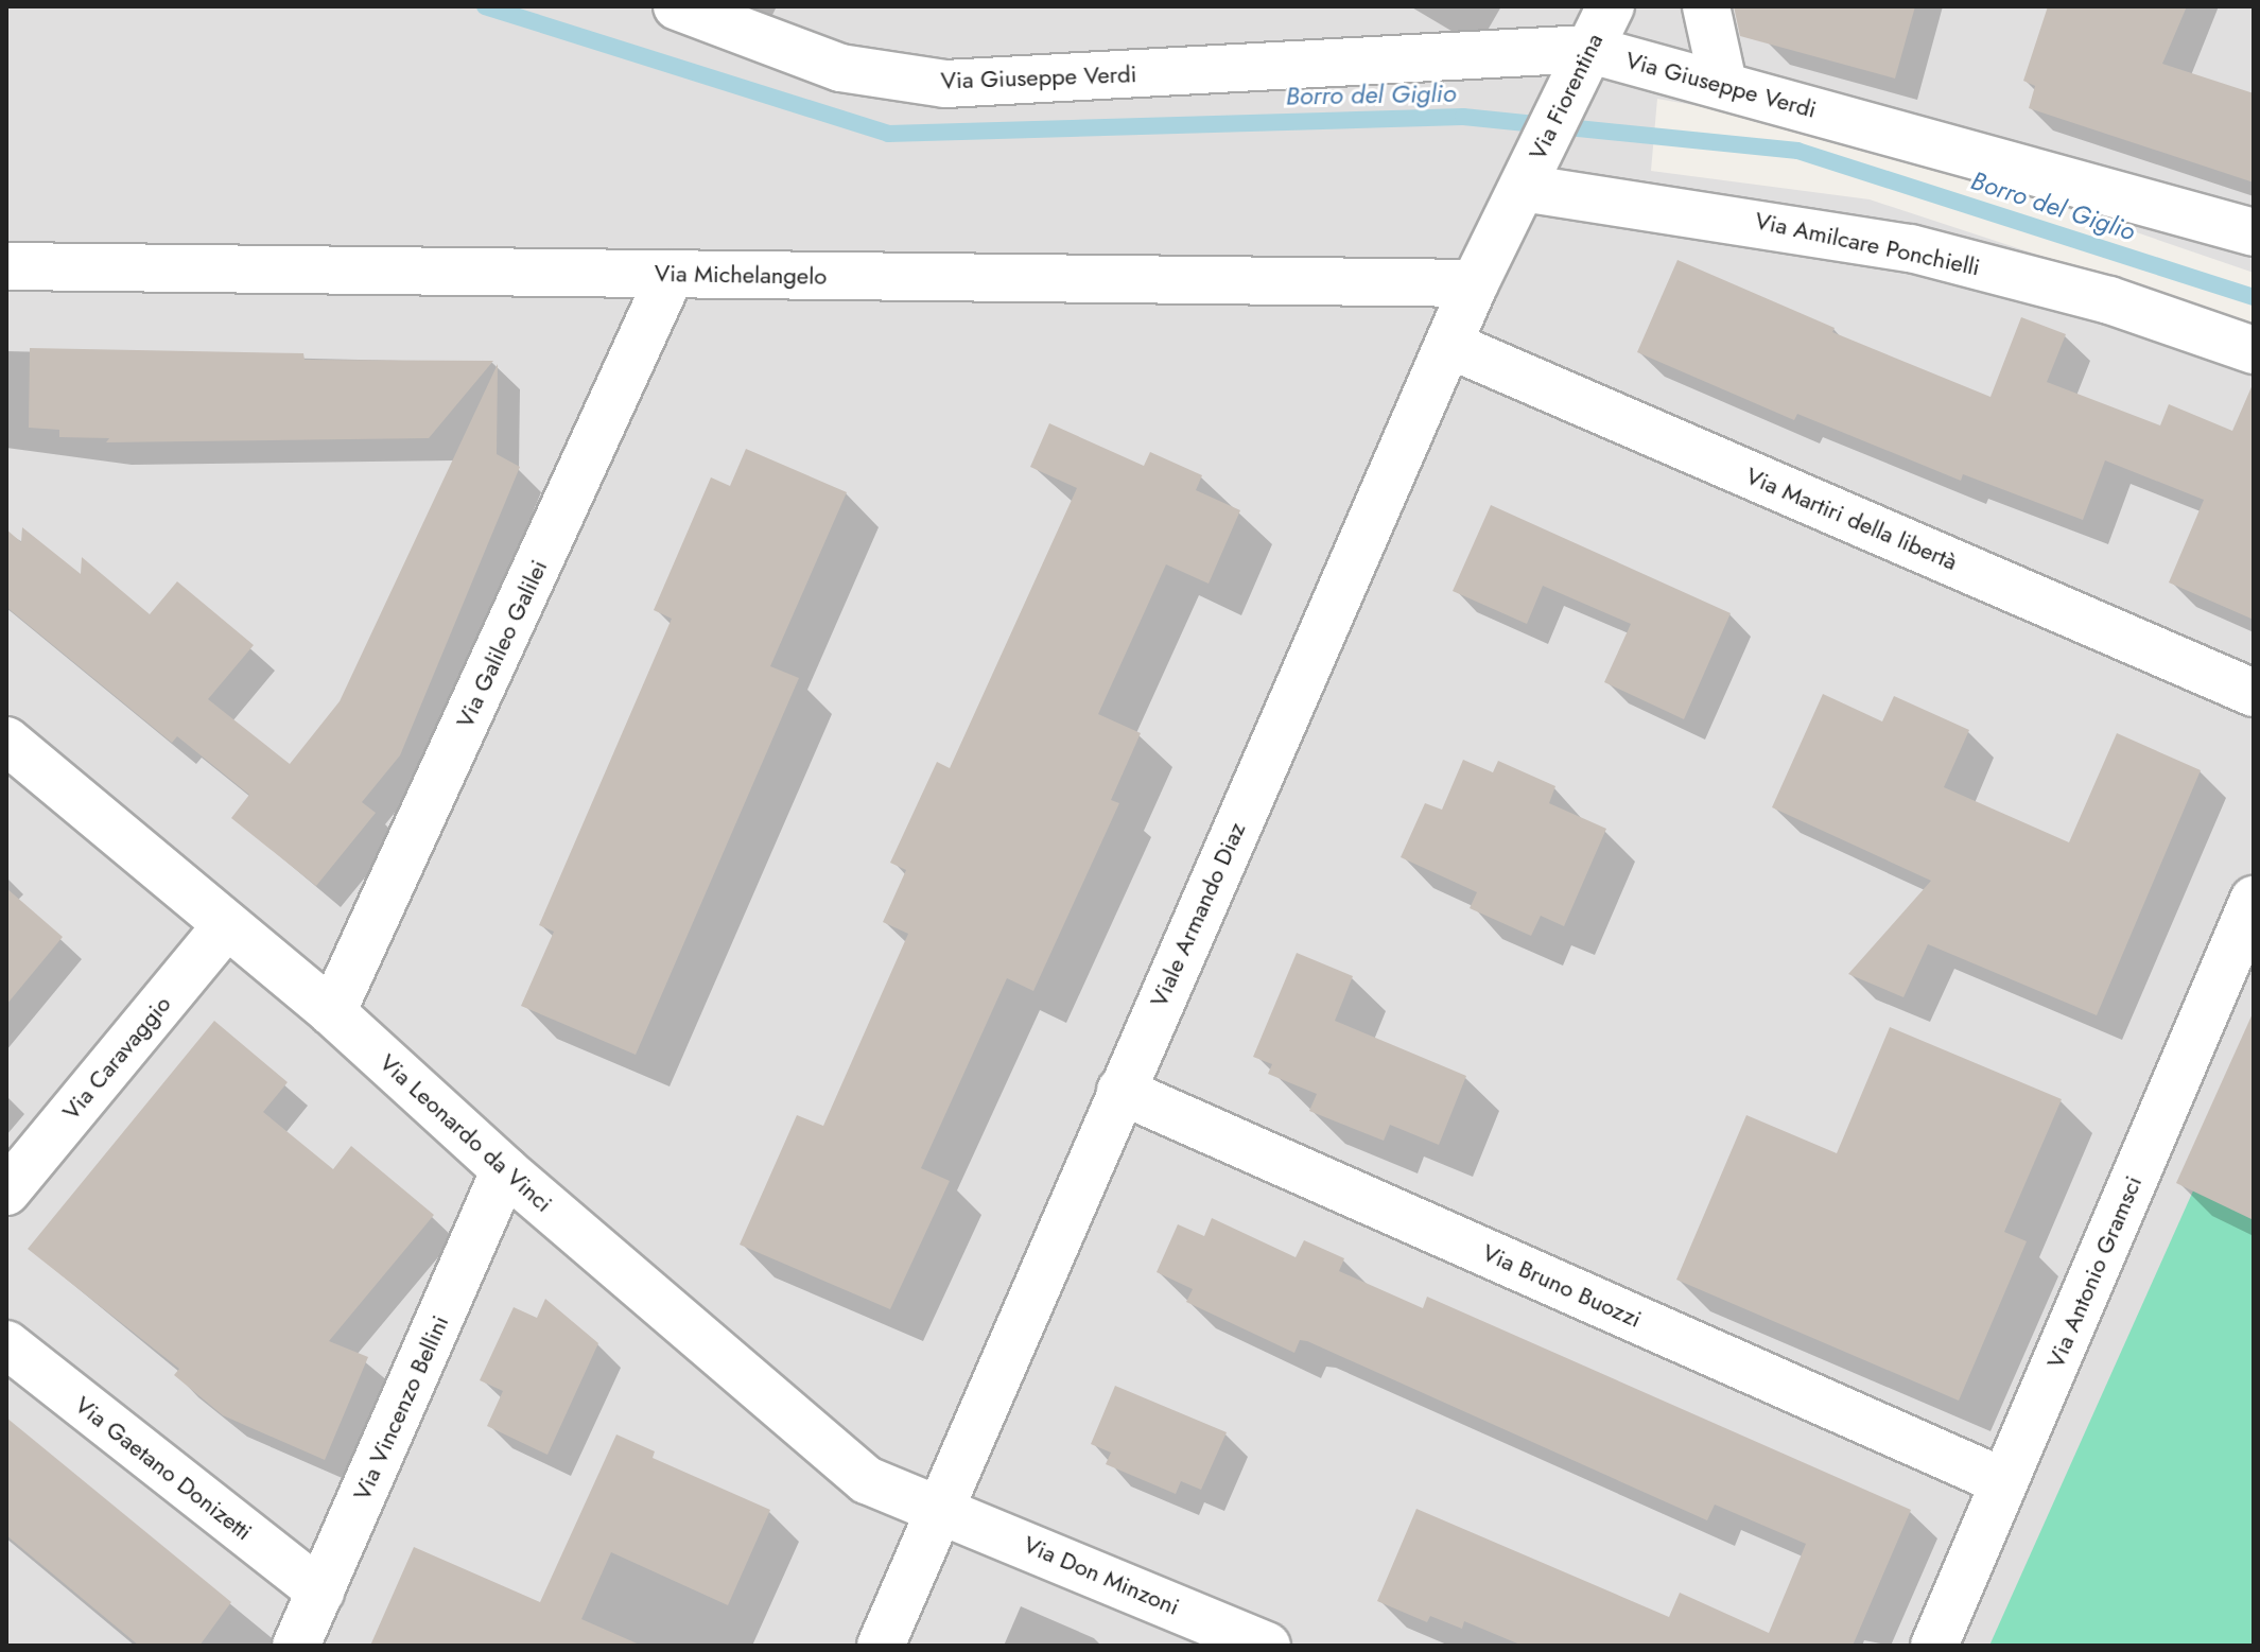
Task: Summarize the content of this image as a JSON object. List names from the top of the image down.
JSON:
{
  "streets": {
    "street": [
      "Via Giuseppe Verdi",
      "Via Fiorentina",
      "Via Amilcare Ponchielli",
      "Via Michelangelo",
      "Via Martiri della libertà",
      "Via Galileo Galilei",
      "Viale Armando Diaz",
      "Via Caravaggio",
      "Via Leonardo da Vinci",
      "Via Antonio Gramsci",
      "Via Bruno Buozzi",
      "Via Vincenzo Bellini",
      "Via Gaetano Donizetti",
      "Via Don Minzoni"
    ]
  },
  "crossings": [
    ["Via Giuseppe Verdi", "Via Fiorentina"],
    ["Via Fiorentina", "Via Amilcare Ponchielli"],
    ["Via Fiorentina", "Viale Armando Diaz"],
    ["Via Amilcare Ponchielli", "Viale Armando Diaz"],
    ["Via Michelangelo", "Via Galileo Galilei"],
    ["Via Michelangelo", "Viale Armando Diaz"],
    ["Via Martiri della libertà", "Viale Armando Diaz"],
    ["Via Galileo Galilei", "Via Leonardo da Vinci"],
    ["Viale Armando Diaz", "Via Leonardo da Vinci"],
    ["Viale Armando Diaz", "Via Bruno Buozzi"],
    ["Viale Armando Diaz", "Via Don Minzoni"],
    ["Via Caravaggio", "Via Leonardo da Vinci"],
    ["Via Leonardo da Vinci", "Via Vincenzo Bellini"],
    ["Via Leonardo da Vinci", "Via Don Minzoni"],
    ["Via Antonio Gramsci", "Via Bruno Buozzi"],
    ["Via Vincenzo Bellini", "Via Gaetano Donizetti"]
  ],
  "water": ["Borro del Giglio"]
}
